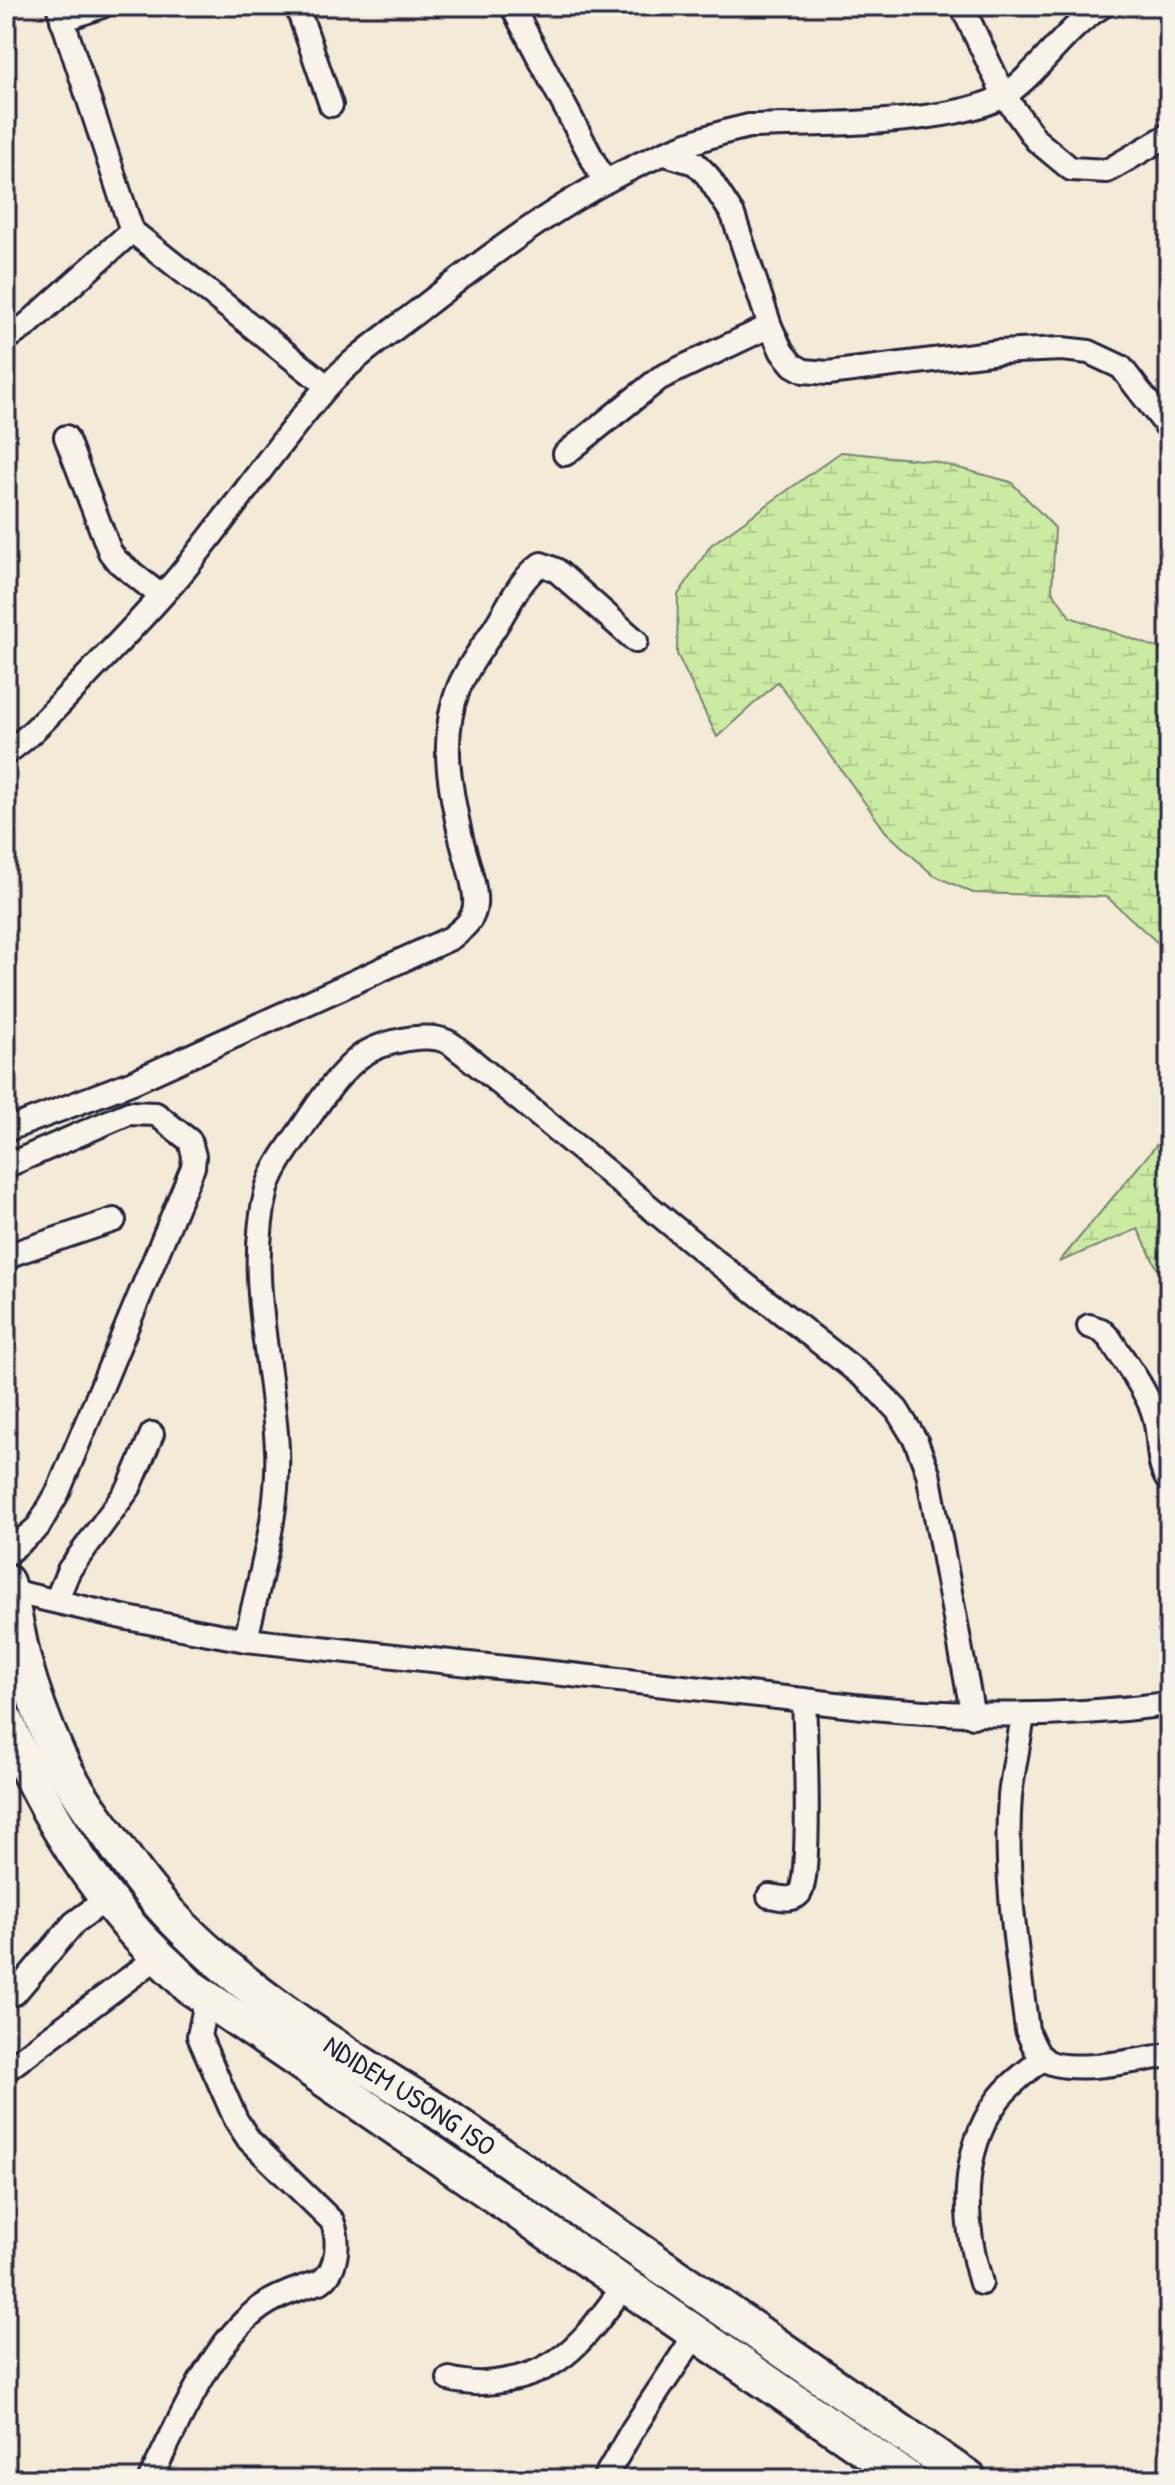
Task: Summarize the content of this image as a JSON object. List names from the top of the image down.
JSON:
{
  "streets": {
    "highway": ["NDIDEM USONG ISO"]
  }
}
